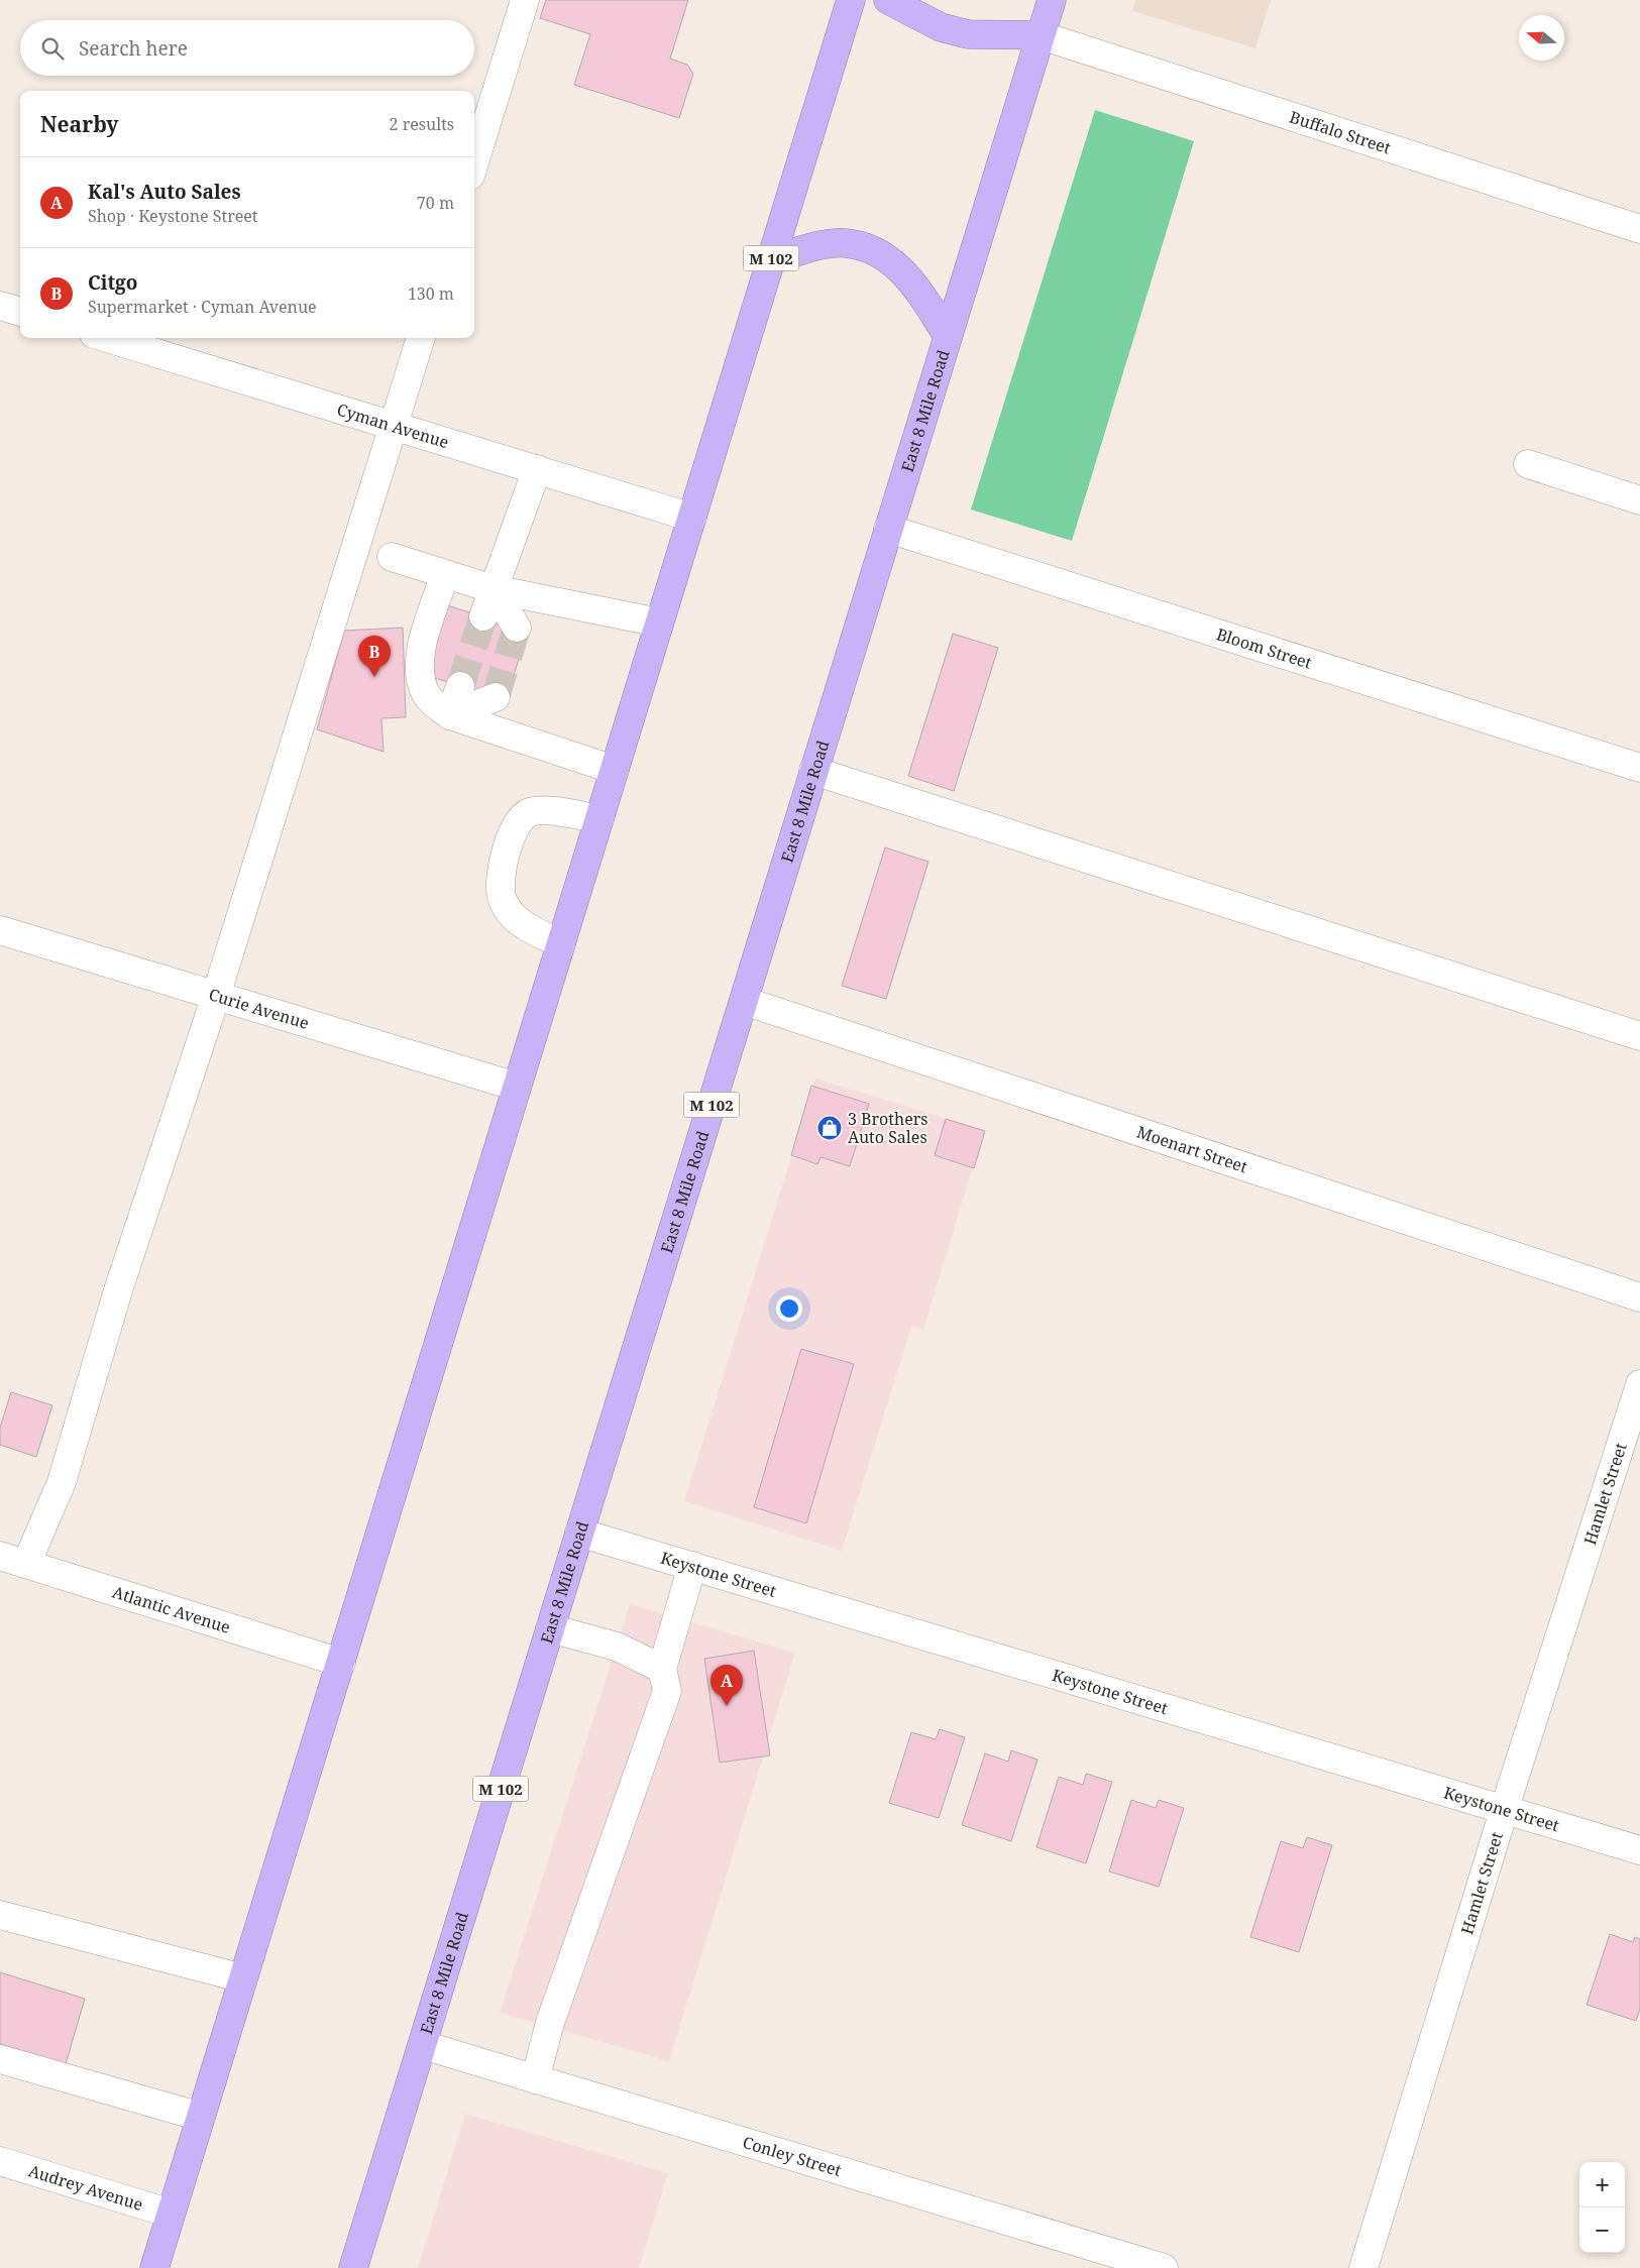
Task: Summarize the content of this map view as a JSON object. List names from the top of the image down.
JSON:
{
  "streets": {
    "highway": ["M 102", "East 8 Mile Road"],
    "street": [
      "Buffalo Street",
      "Cyman Avenue",
      "Bloom Street",
      "Curie Avenue",
      "Moenart Street",
      "Hamlet Street",
      "Keystone Street",
      "Atlantic Avenue",
      "Conley Street",
      "Audrey Avenue"
    ]
  },
  "crossings": [
    ["Buffalo Street", "East 8 Mile Road"],
    ["M 102", "Cyman Avenue"],
    ["M 102", "Curie Avenue"],
    ["M 102", "Atlantic Avenue"],
    ["M 102", "Audrey Avenue"],
    ["East 8 Mile Road", "Bloom Street"],
    ["East 8 Mile Road", "Moenart Street"],
    ["East 8 Mile Road", "Keystone Street"],
    ["East 8 Mile Road", "Conley Street"],
    ["Hamlet Street", "Keystone Street"]
  ],
  "places": {
    "shop": ["3 Brothers Auto Sales"]
  },
  "north": "left",
  "page": {
    "search": "Search here",
    "heading": ["Nearby", "2 results"],
    "list": [
      {
        "mark": "A",
        "name": "Kal's Auto Sales",
        "note": "Shop · Keystone Street",
        "value": "70 m"
      },
      {
        "mark": "B",
        "name": "Citgo",
        "note": "Supermarket · Cyman Avenue",
        "value": "130 m"
      }
    ],
    "pins": ["B", "A"],
    "map_buttons": ["+", "−"]
  }
}
